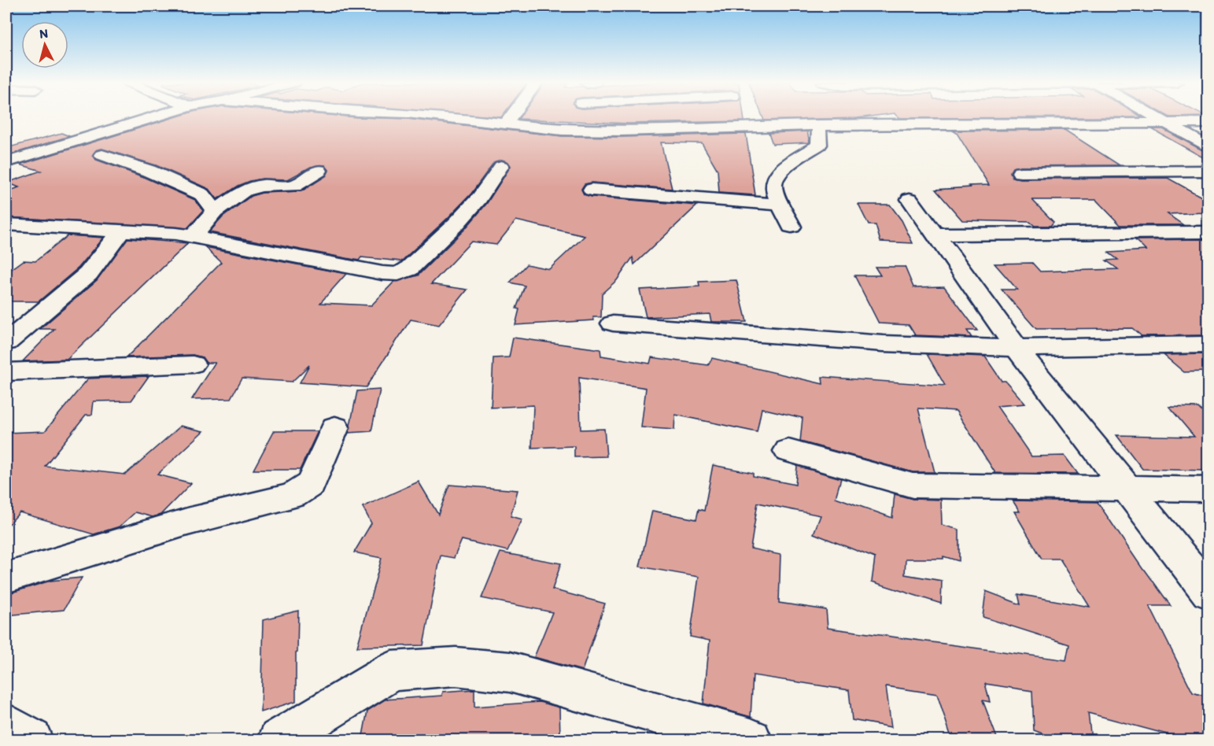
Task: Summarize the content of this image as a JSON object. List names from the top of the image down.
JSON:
{
  "north": "top"
}
